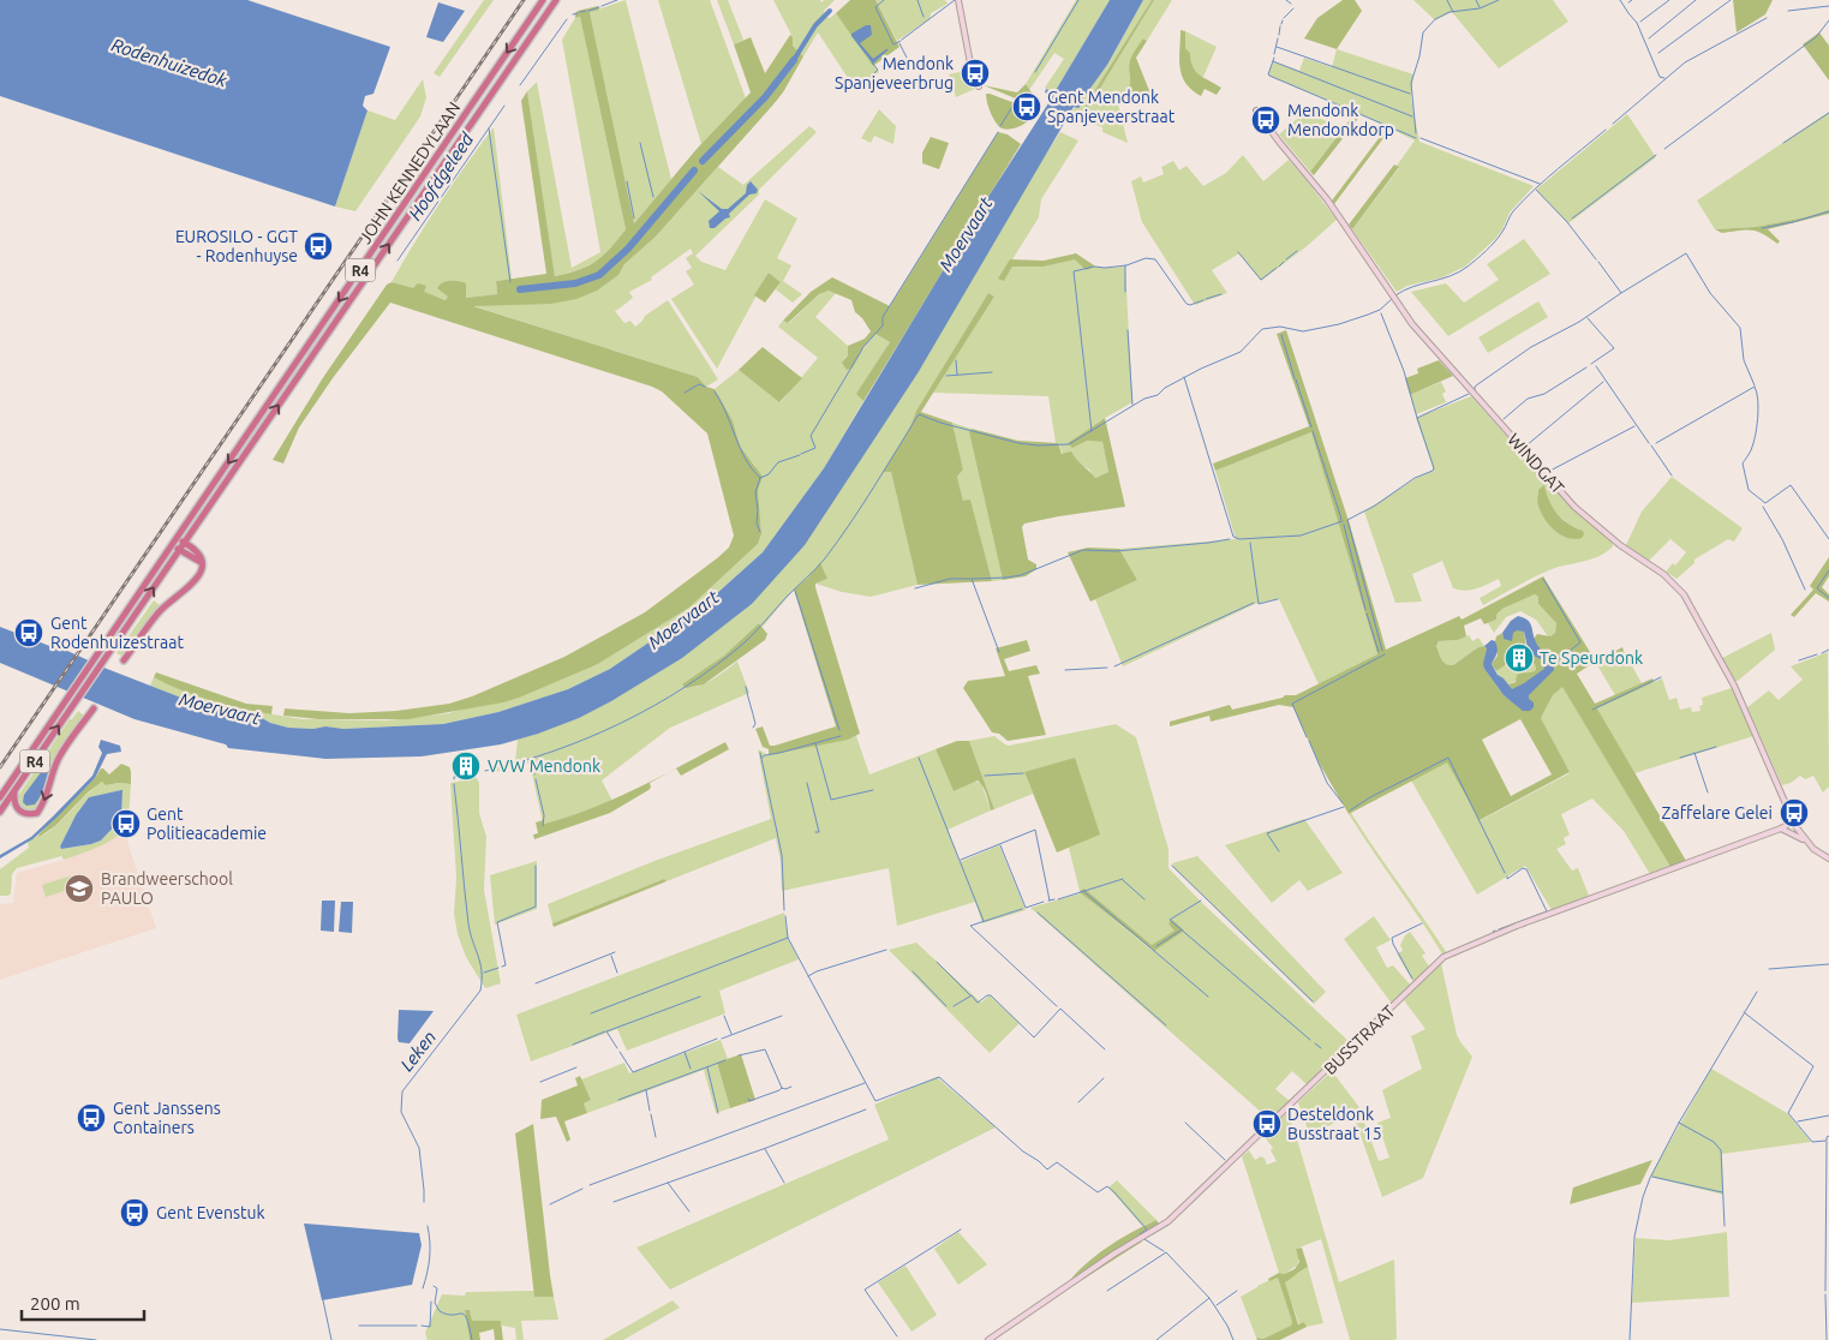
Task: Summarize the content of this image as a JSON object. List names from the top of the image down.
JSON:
{
  "streets": {
    "highway": ["JOHN KENNEDYLAAN", "R4"],
    "street": ["WINDGAT", "BUSSTRAAT"]
  },
  "crossings": [
    ["JOHN KENNEDYLAAN", "R4"],
    ["WINDGAT", "BUSSTRAAT"]
  ],
  "water": [
    "Rodenhuizedok",
    "Hoofdgeleed",
    "Moervaart",
    "Leken"
  ],
  "places": {
    "bus stop": [
      "Mendonk Spanjeveerbrug",
      "Gent Mendonk Spanjeveerstraat",
      "Mendonk Mendonkdorp",
      "EUROSILO - GGT - Rodenhuyse",
      "Gent Rodenhuizestraat",
      "Zaffelare Gelei",
      "Gent Politieacademie",
      "Gent Janssens Containers",
      "Desteldonk Busstraat 15",
      "Gent Evenstuk"
    ],
    "building": ["Te Speurdonk", "VVW Mendonk"],
    "school or university": ["Brandweerschool PAULO"]
  },
  "scale_bar": "200 m"
}
